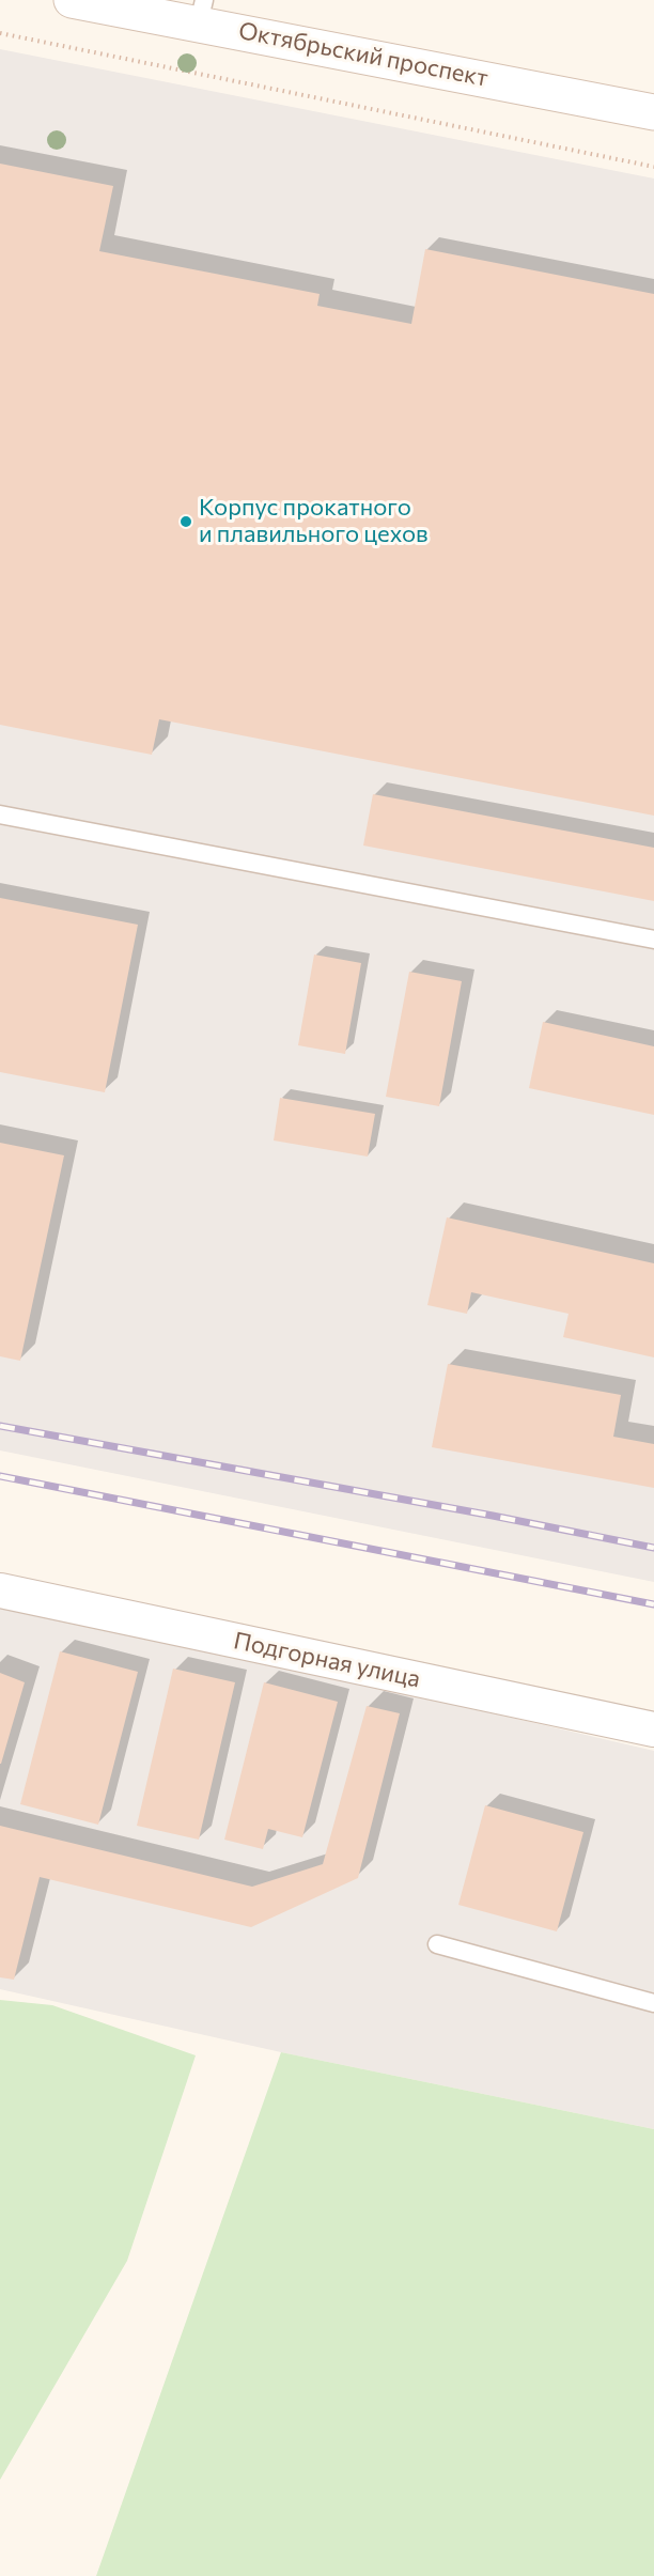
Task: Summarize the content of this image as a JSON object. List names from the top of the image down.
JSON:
{
  "streets": {
    "main road": ["Октябрьский проспект"],
    "street": ["Подгорная улица"]
  },
  "places": ["Корпус прокатного и плавильного цехов"]
}
